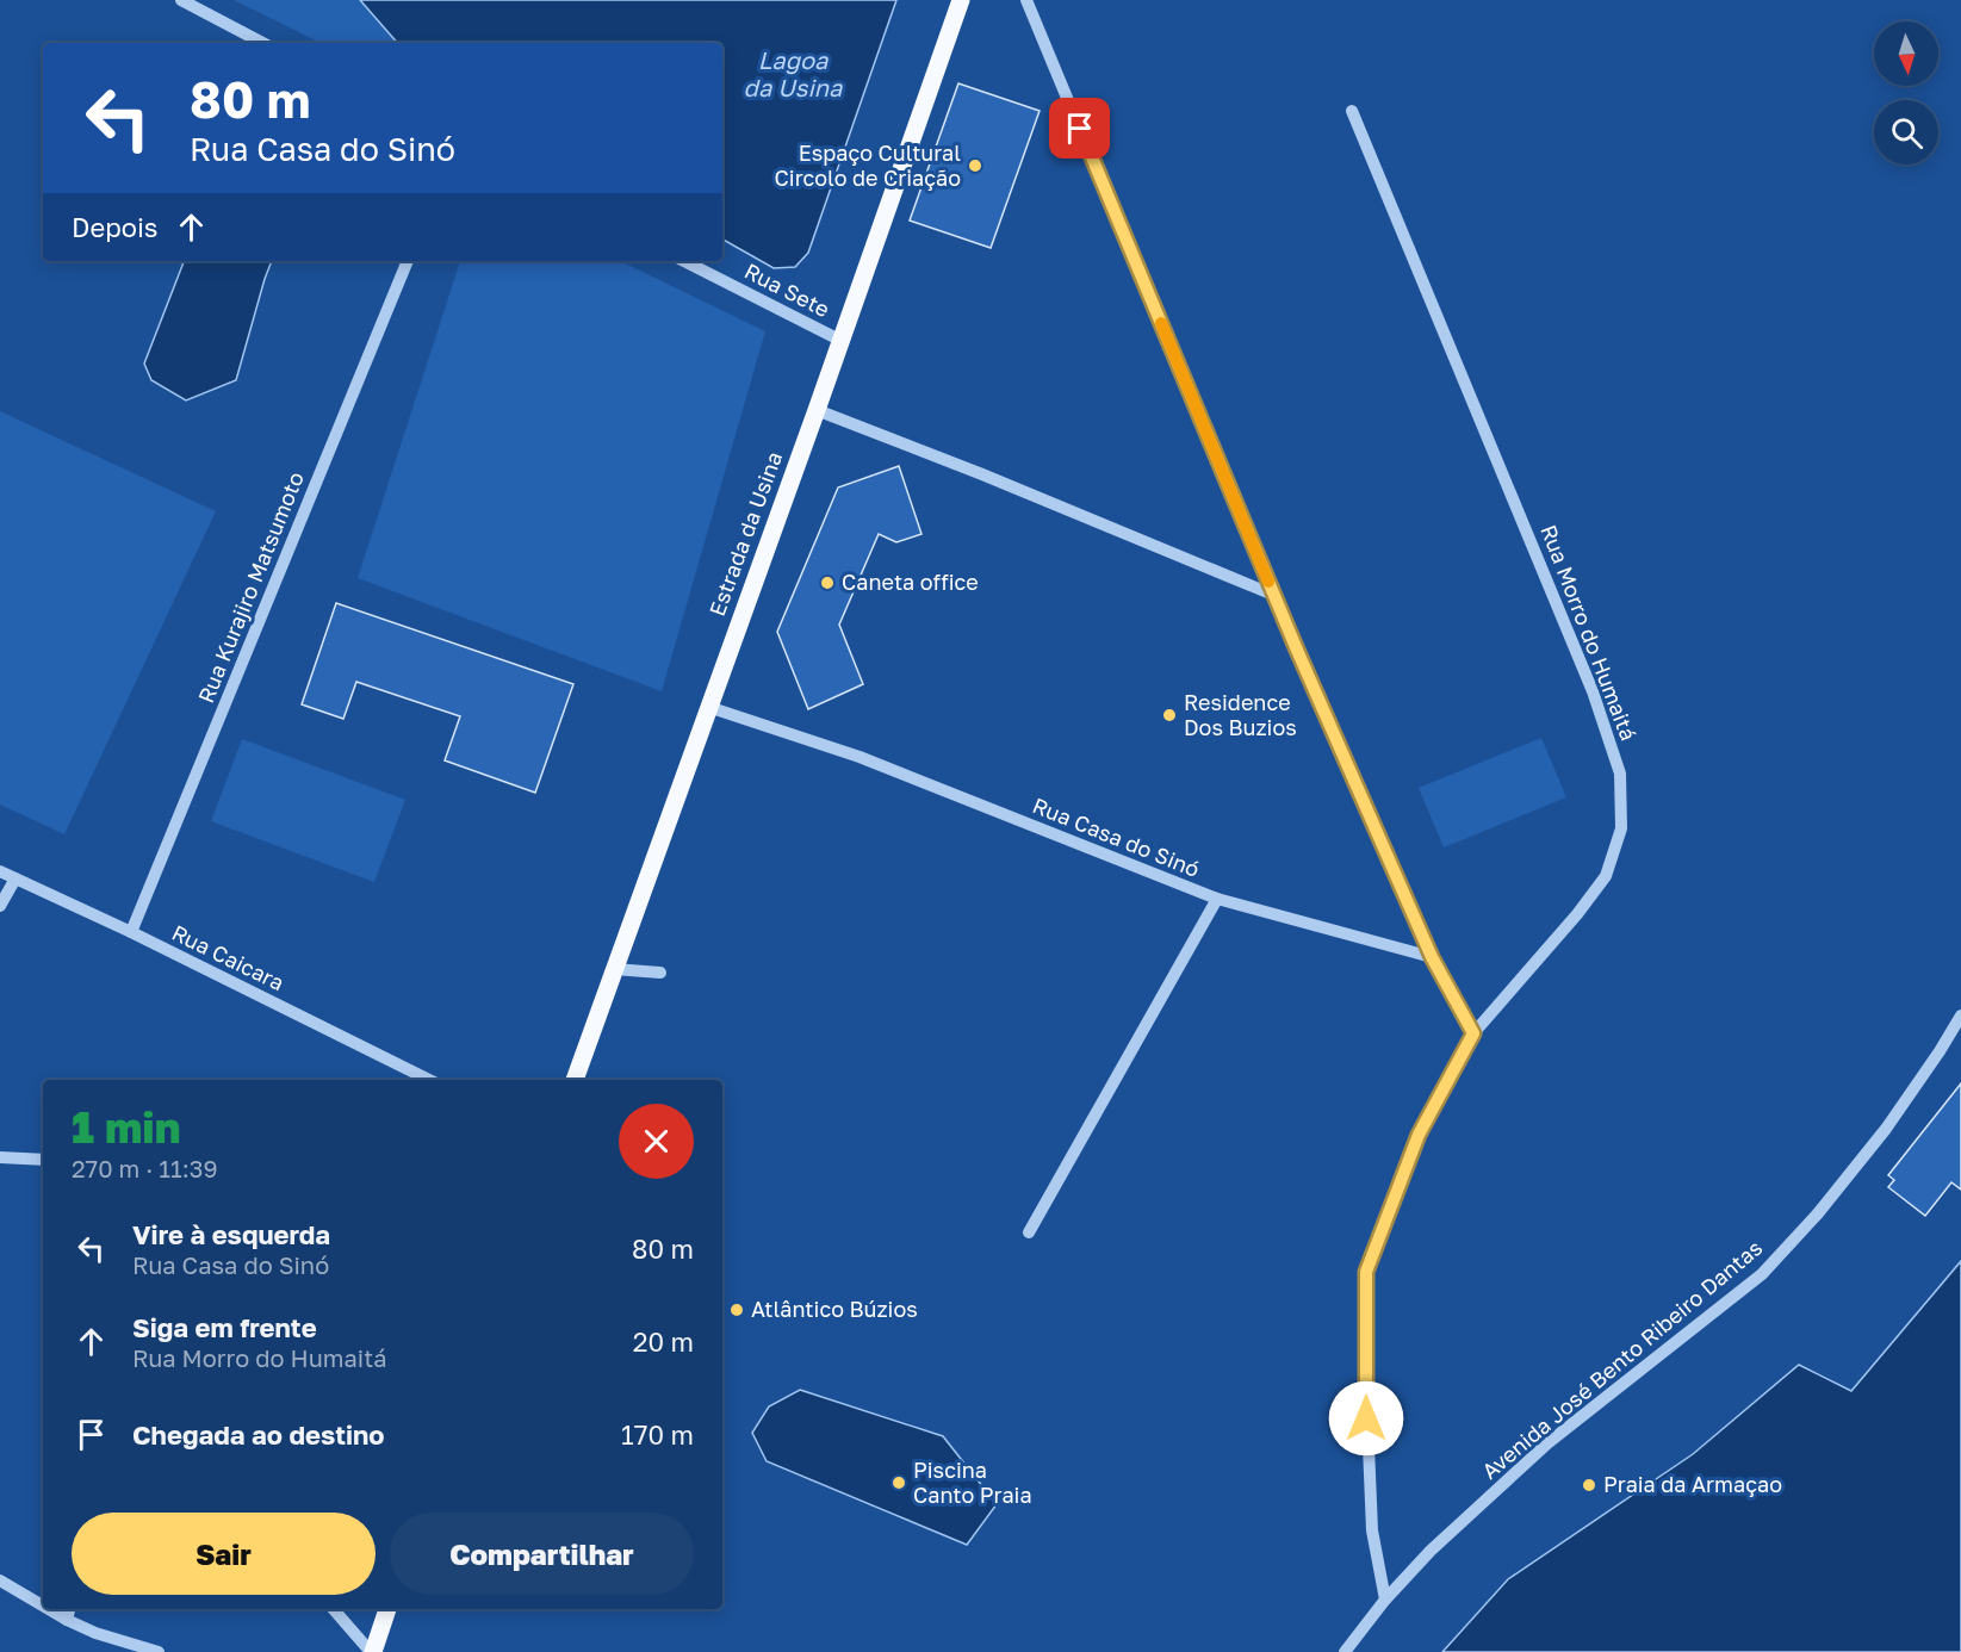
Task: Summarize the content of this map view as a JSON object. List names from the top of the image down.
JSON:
{
  "streets": {
    "main road": ["Estrada da Usina"],
    "street": [
      "Rua Sete",
      "Rua Kurajiro Matsumoto",
      "Rua Morro do Humaitá",
      "Rua Casa do Sinó",
      "Rua Caicara",
      "Avenida José Bento Ribeiro Dantas"
    ]
  },
  "crossings": [
    ["Rua Sete", "Estrada da Usina"],
    ["Estrada da Usina", "Rua Casa do Sinó"],
    ["Rua Kurajiro Matsumoto", "Rua Caicara"],
    ["Rua Morro do Humaitá", "Avenida José Bento Ribeiro Dantas"]
  ],
  "water": ["Lagoa da Usina"],
  "places": [
    "Espaço Cultural Circolo de Criação",
    "Caneta office",
    "Residence Dos Buzios",
    "Atlântico Búzios",
    "Piscina Canto Praia",
    "Praia da Armaçao"
  ],
  "north": "bottom",
  "page": {
    "turn": ["80 m", "Rua Casa do Sinó"],
    "then": "Depois",
    "heading": ["1 min", "270 m · 11:39"],
    "list": [
      {
        "name": "Vire à esquerda",
        "note": "Rua Casa do Sinó",
        "value": "80 m"
      },
      {
        "name": "Siga em frente",
        "note": "Rua Morro do Humaitá",
        "value": "20 m"
      },
      {
        "name": "Chegada ao destino",
        "value": "170 m"
      }
    ],
    "buttons": ["Sair", "Compartilhar"]
  }
}
